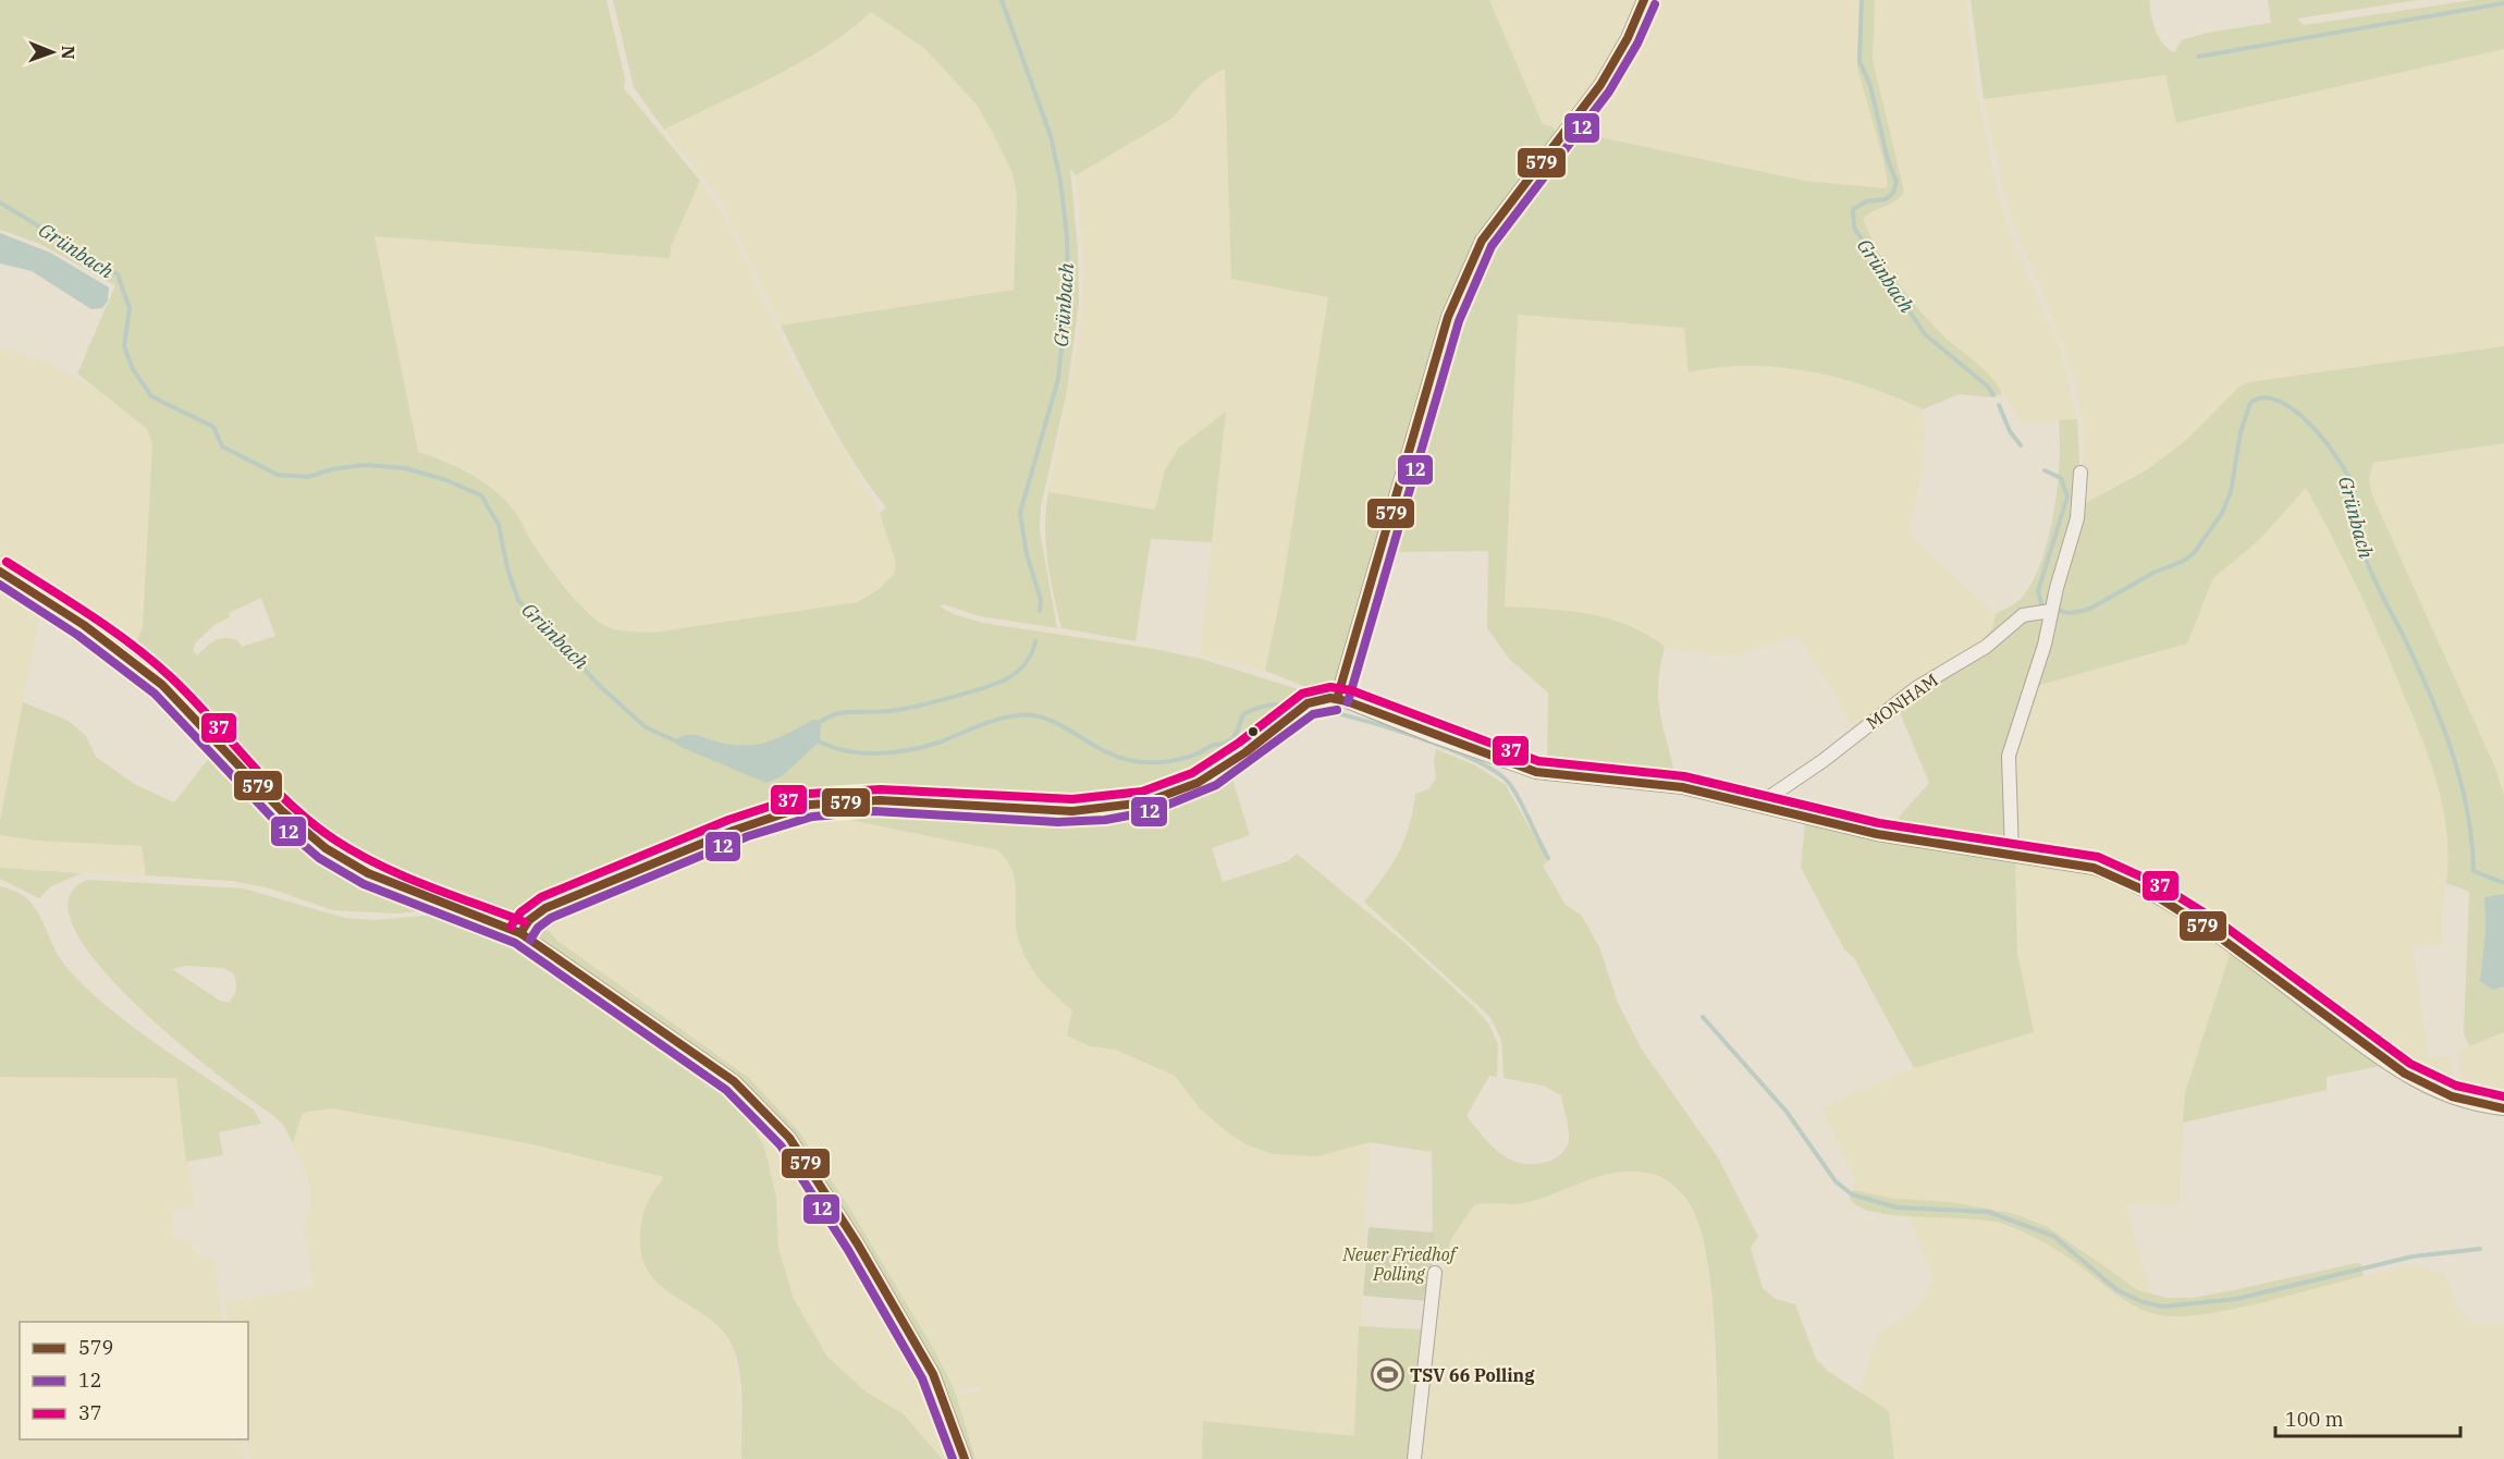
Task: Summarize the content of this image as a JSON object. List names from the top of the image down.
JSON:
{
  "streets": {
    "street": ["MONHAM"]
  },
  "water": ["Grünbach"],
  "parks": ["Neuer Friedhof Polling"],
  "places": {
    "sports": ["TSV 66 Polling"]
  },
  "lines": ["transit line 579", "transit line 12", "transit line 37"],
  "legend": ["579", "12", "37"],
  "scale_bar": "100 m",
  "north": "right"
}
